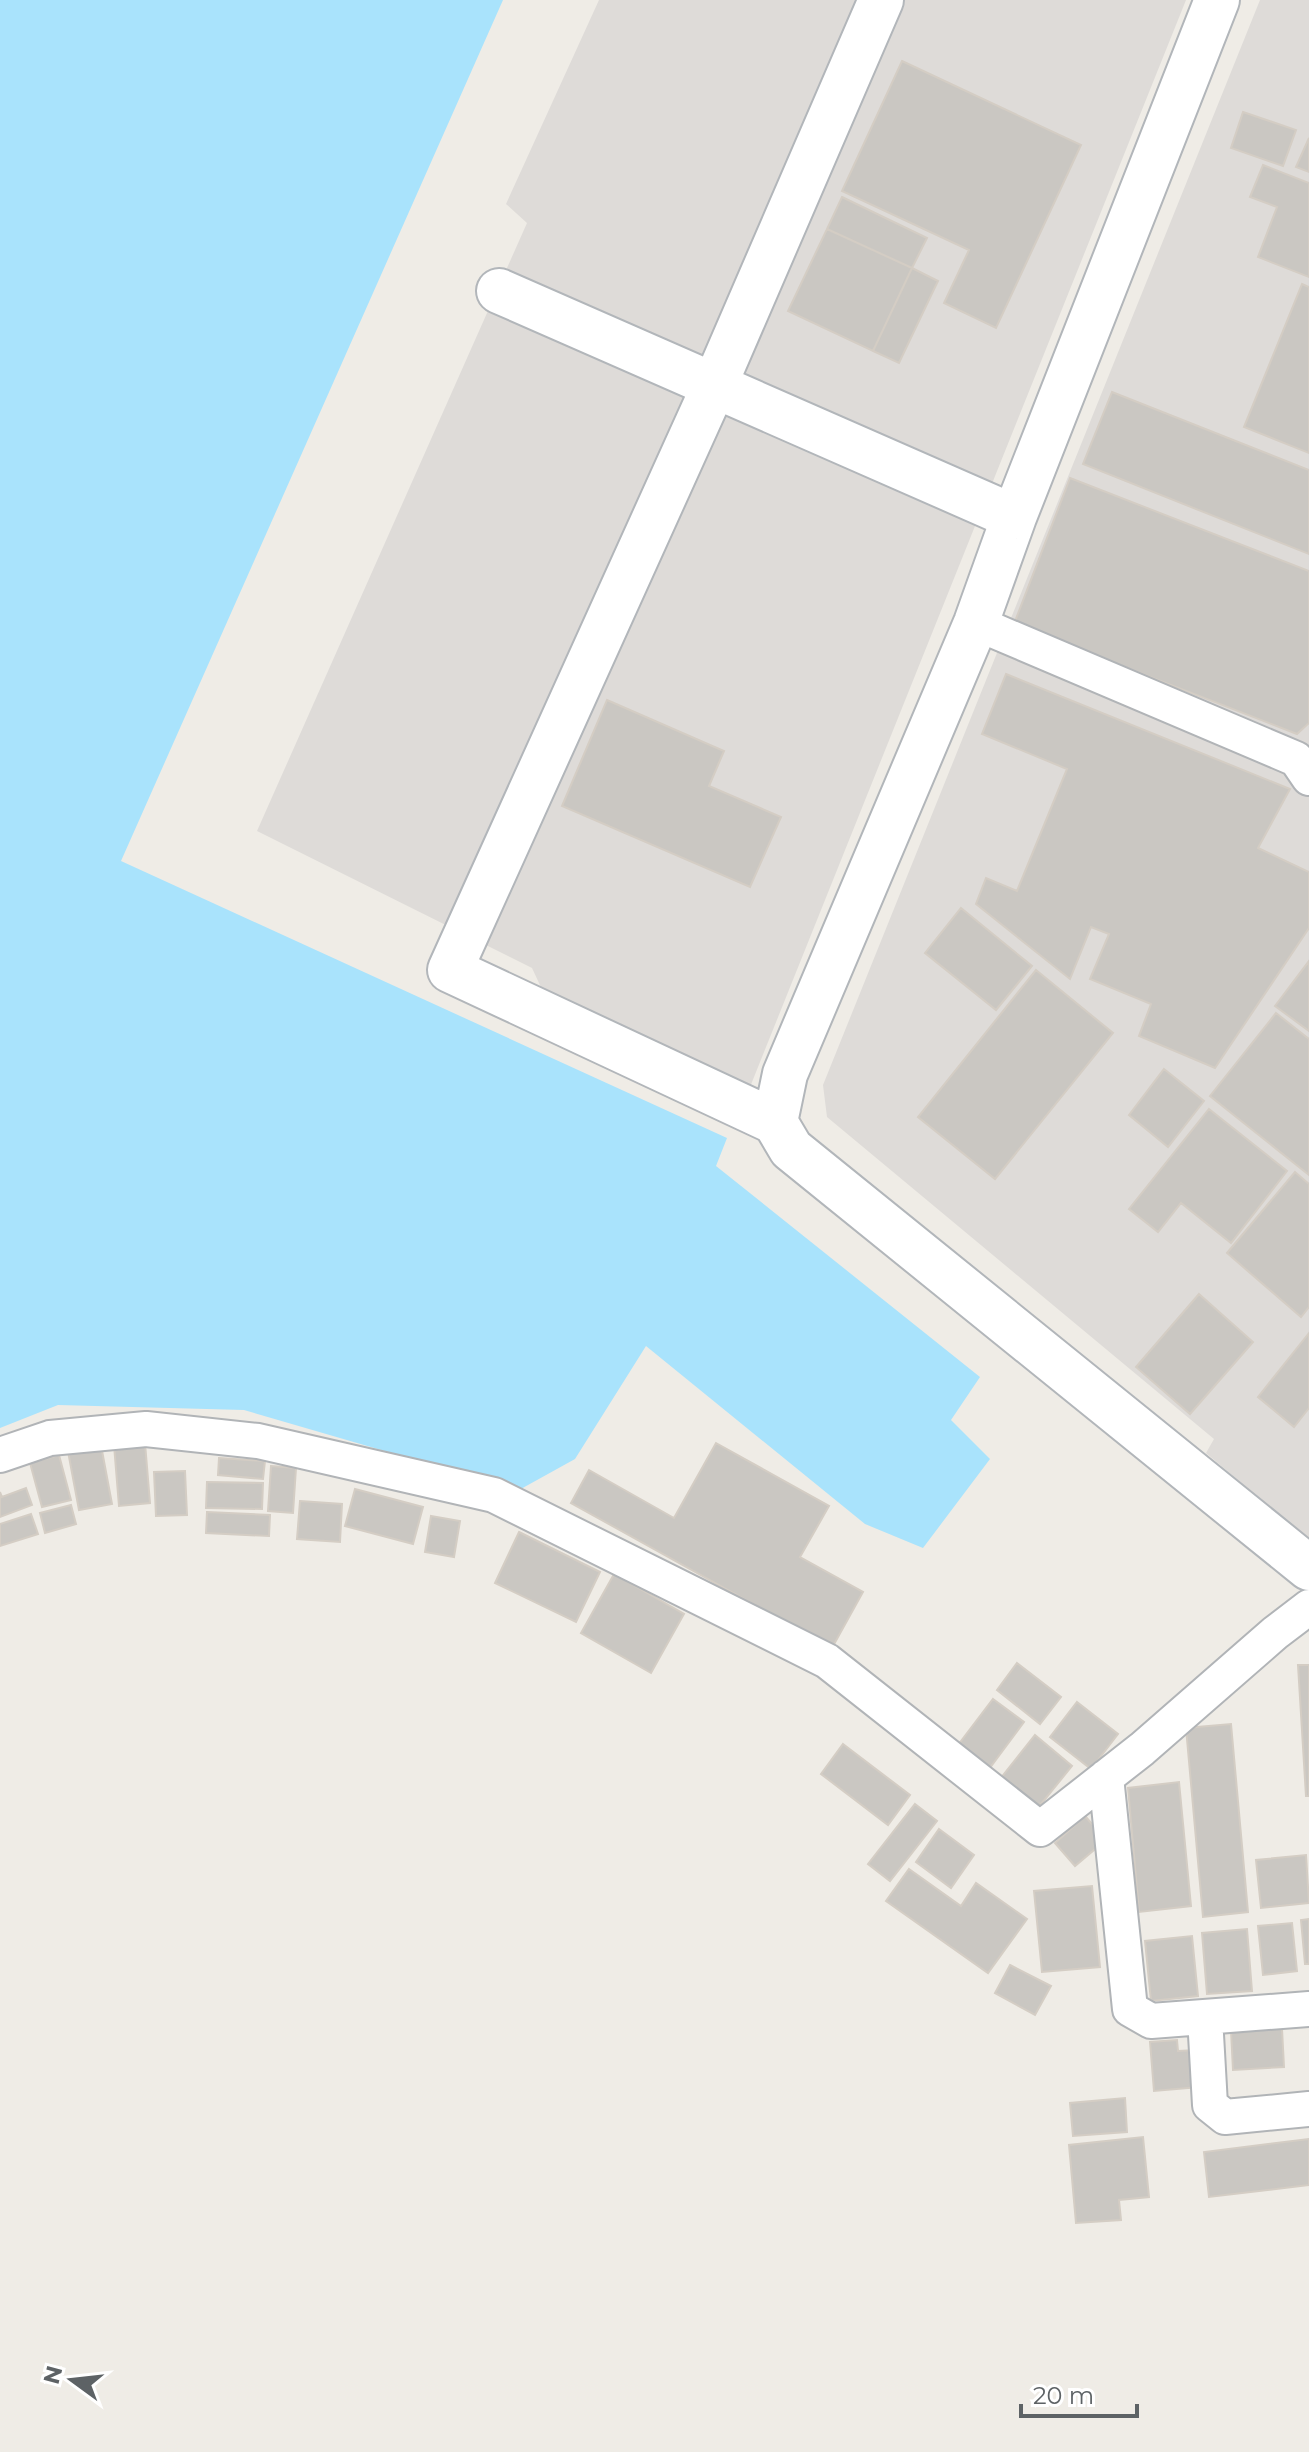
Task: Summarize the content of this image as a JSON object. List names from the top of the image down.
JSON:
{
  "scale_bar": "20 m",
  "north": "left"
}
